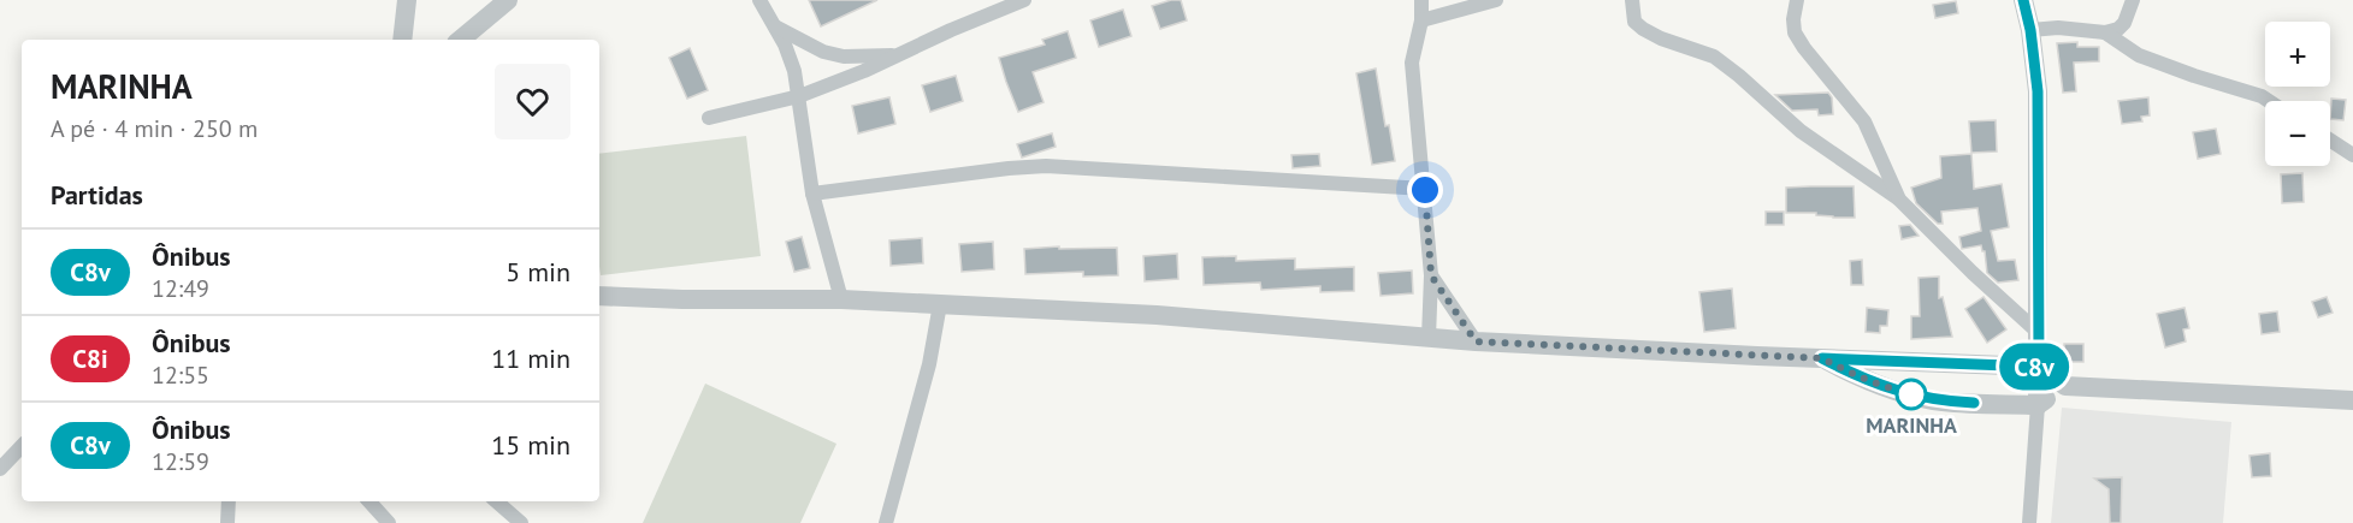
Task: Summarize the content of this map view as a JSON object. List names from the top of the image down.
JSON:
{
  "places": ["MARINHA"],
  "lines": ["bus line C8v"],
  "page": {
    "on_map": "C8v",
    "map_buttons": ["+", "−"],
    "heading": [
      ["MARINHA", "A pé · 4 min · 250 m"],
      "Partidas"
    ],
    "list": [
      {
        "mark": "C8v",
        "name": "Ônibus",
        "note": "12:49",
        "value": "5 min"
      },
      {
        "mark": "C8i",
        "name": "Ônibus",
        "note": "12:55",
        "value": "11 min"
      },
      {
        "mark": "C8v",
        "name": "Ônibus",
        "note": "12:59",
        "value": "15 min"
      }
    ]
  }
}
